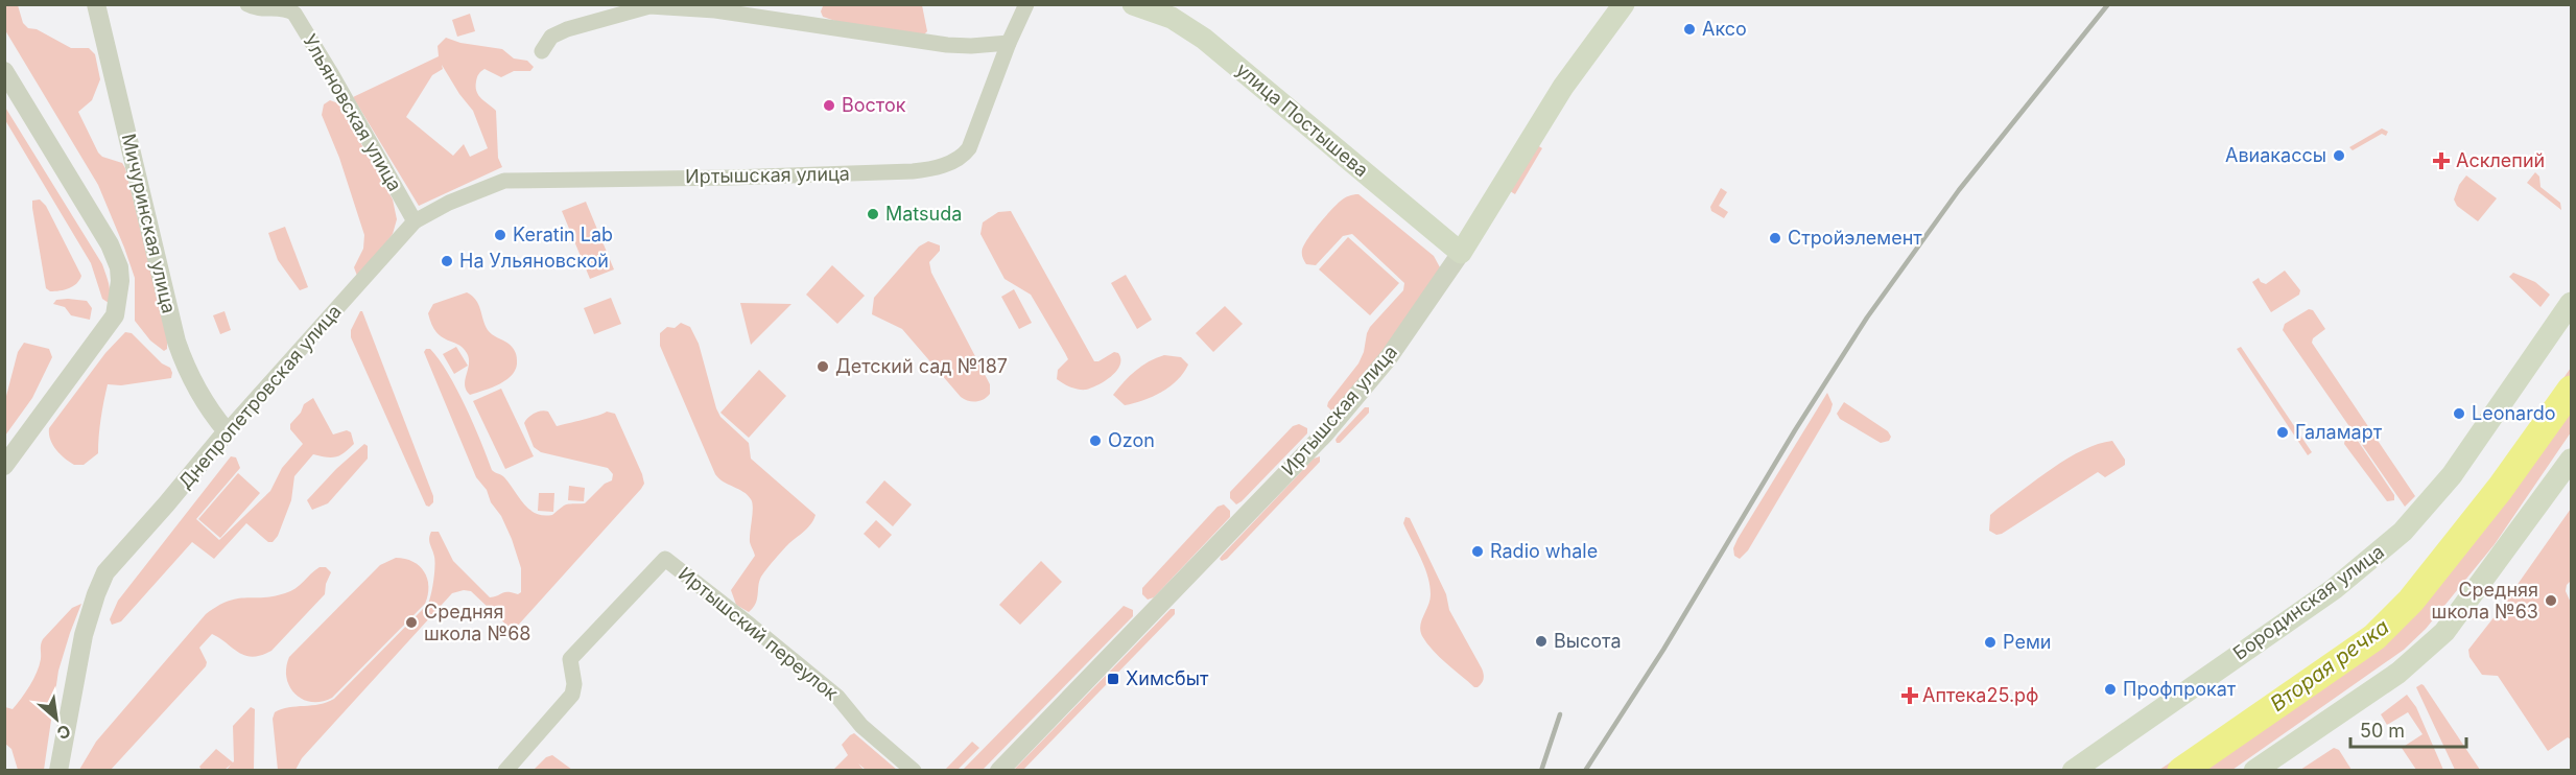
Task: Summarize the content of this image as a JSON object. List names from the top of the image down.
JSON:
{
  "streets": {
    "main road": ["улица Постышева", "Иртышская улица", "Бородинская улица"],
    "street": [
      "Ульяновская улица",
      "Мичуринская улица",
      "Днепропетровская улица",
      "Иртышский переулок"
    ]
  },
  "crossings": [
    ["Ульяновская улица", "Иртышская улица"],
    ["Ульяновская улица", "Днепропетровская улица"],
    ["улица Постышева", "Иртышская улица"],
    ["Иртышская улица", "Днепропетровская улица"],
    ["Мичуринская улица", "Днепропетровская улица"]
  ],
  "water": ["Вторая речка"],
  "places": {
    "other": [
      "Аксо",
      "Восток",
      "Авиакассы",
      "Matsuda",
      "Keratin Lab",
      "Стройэлемент",
      "На Ульяновской",
      "Детский сад №187",
      "Leonardo",
      "Галамарт",
      "Ozon",
      "Radio whale",
      "Средняя школа №63",
      "Средняя школа №68",
      "Высота",
      "Реми",
      "Профпрокат"
    ],
    "health": ["Асклепий", "Аптека25.рф"],
    "transit": ["Химсбыт"]
  },
  "scale_bar": "50 m",
  "north": "bottom right"
}
